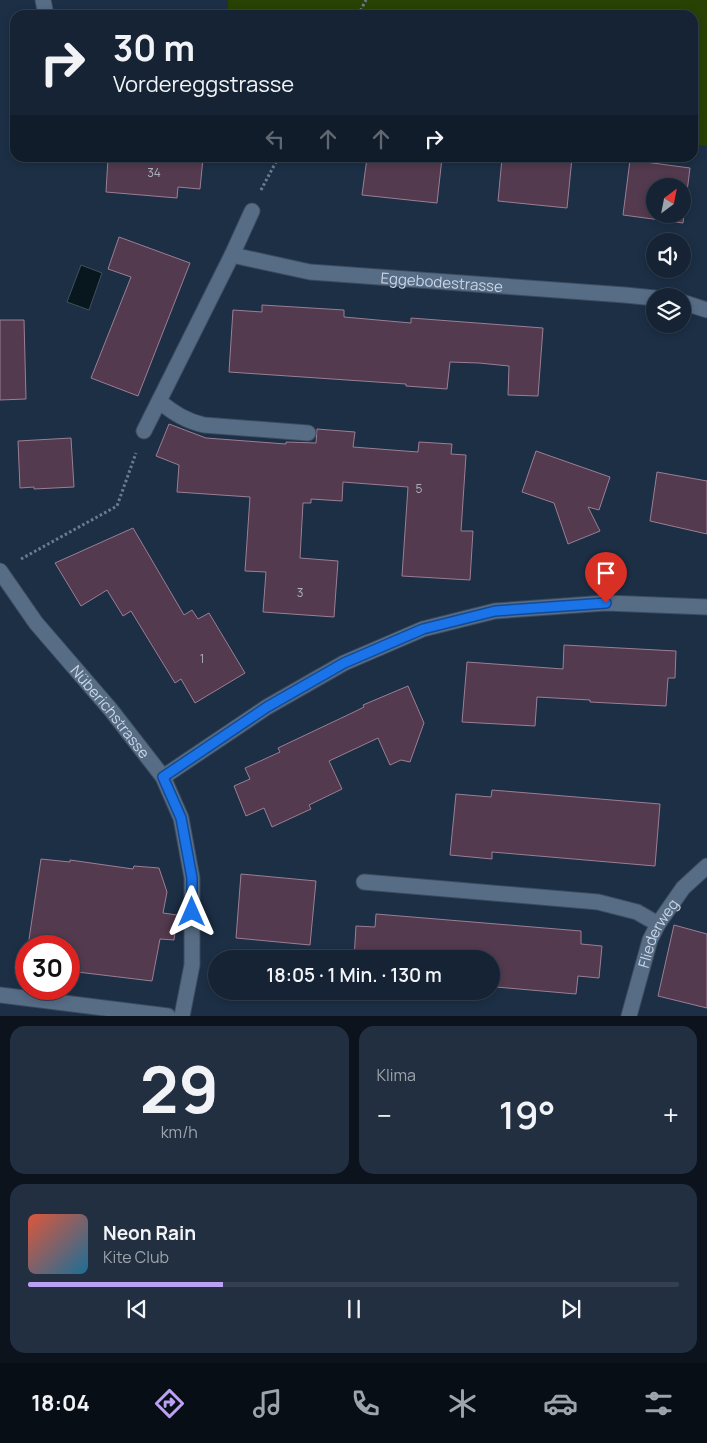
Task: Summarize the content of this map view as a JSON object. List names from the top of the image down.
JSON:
{
  "streets": {
    "street": ["Eggebodestrasse", "Nüberichstrasse", "Fliederweg"]
  },
  "house_numbers": [
    "34",
    "5",
    "3",
    "1"
  ],
  "north": "top right",
  "page": {
    "turn": ["30 m", "Vordereggstrasse"],
    "limit": "30",
    "trip": "18:05 · 1 Min. · 130 m",
    "tile": [
      ["29", "km/h"],
      "Klima"
    ],
    "heat": ["−", "19°", "+"],
    "song": ["Neon Rain", "Kite Club"],
    "tabs": "18:04"
  }
}
